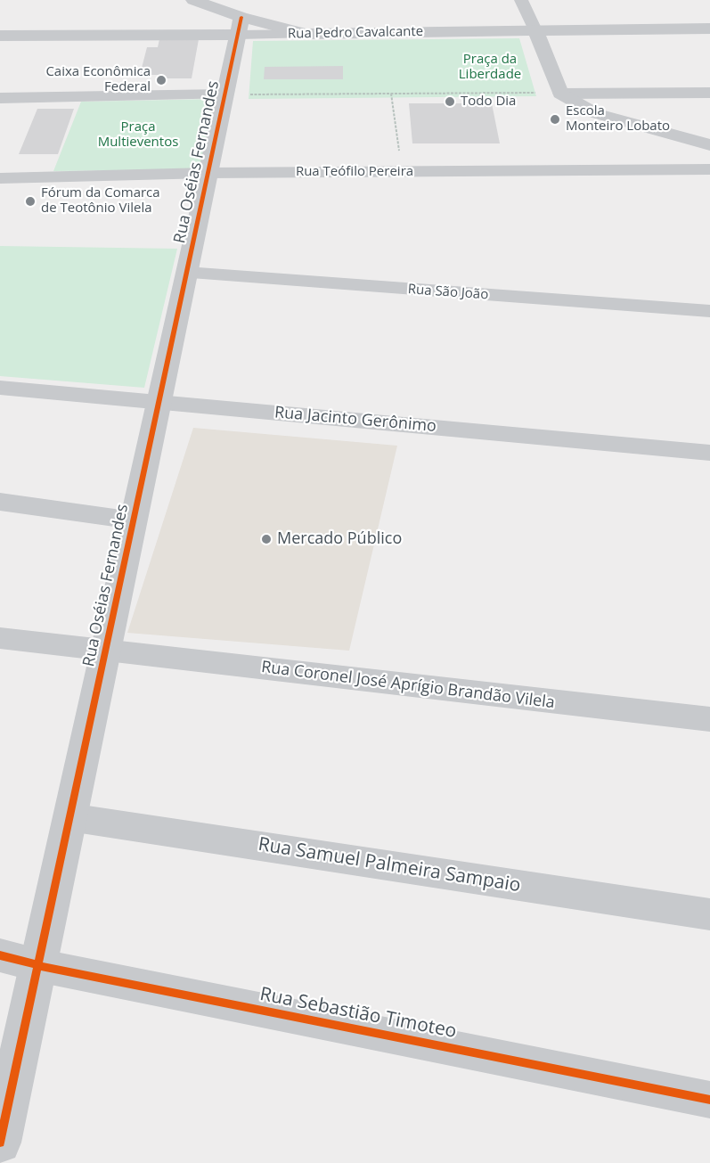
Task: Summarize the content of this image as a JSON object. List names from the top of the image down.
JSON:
{
  "streets": {
    "street": [
      "Rua Pedro Cavalcante",
      "Rua Oséias Fernandes",
      "Rua Teófilo Pereira",
      "Rua São João",
      "Rua Jacinto Gerônimo",
      "Rua Coronel José Aprígio Brandão Vilela",
      "Rua Samuel Palmeira Sampaio",
      "Rua Sebastião Timoteo"
    ]
  },
  "crossings": [
    ["Rua Pedro Cavalcante", "Rua Oséias Fernandes"],
    ["Rua Oséias Fernandes", "Rua Teófilo Pereira"],
    ["Rua Oséias Fernandes", "Rua São João"],
    ["Rua Oséias Fernandes", "Rua Jacinto Gerônimo"],
    ["Rua Oséias Fernandes", "Rua Coronel José Aprígio Brandão Vilela"],
    ["Rua Oséias Fernandes", "Rua Samuel Palmeira Sampaio"],
    ["Rua Oséias Fernandes", "Rua Sebastião Timoteo"]
  ],
  "parks": ["Praça da Liberdade", "Praça Multieventos"],
  "places": [
    "Caixa Econômica Federal",
    "Todo Dia",
    "Escola Monteiro Lobato",
    "Fórum da Comarca de Teotônio Vilela",
    "Mercado Público"
  ]
}
